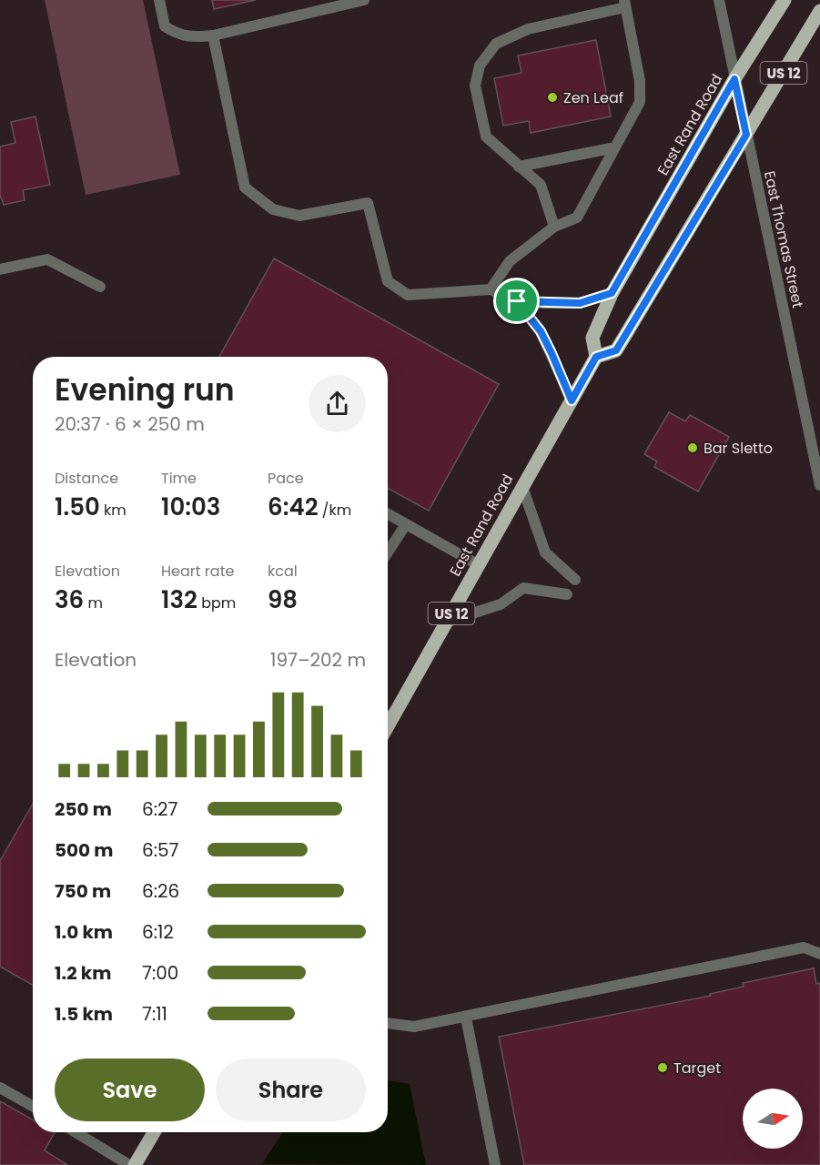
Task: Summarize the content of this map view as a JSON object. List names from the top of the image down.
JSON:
{
  "streets": {
    "main road": ["US 12", "East Rand Road"],
    "street": ["East Thomas Street"]
  },
  "crossings": [
    ["US 12", "East Rand Road"],
    ["US 12", "East Thomas Street"],
    ["East Rand Road", "East Thomas Street"]
  ],
  "places": ["Zen Leaf", "Bar Sletto", "Target"],
  "north": "right",
  "page": {
    "heading": ["Evening run", "20:37 · 6 × 250 m"],
    "stats": [
      ["Distance", "1.50 km"],
      ["Time", "10:03"],
      ["Pace", "6:42 /km"],
      ["Elevation", "36 m"],
      ["Heart rate", "132 bpm"],
      ["kcal", "98"]
    ],
    "chart": ["Elevation", "197–202 m"],
    "list": [
      {
        "name": "250 m",
        "note": "6:27"
      },
      {
        "name": "500 m",
        "note": "6:57"
      },
      {
        "name": "750 m",
        "note": "6:26"
      },
      {
        "name": "1.0 km",
        "note": "6:12"
      },
      {
        "name": "1.2 km",
        "note": "7:00"
      },
      {
        "name": "1.5 km",
        "note": "7:11"
      }
    ],
    "buttons": ["Save", "Share"]
  }
}
